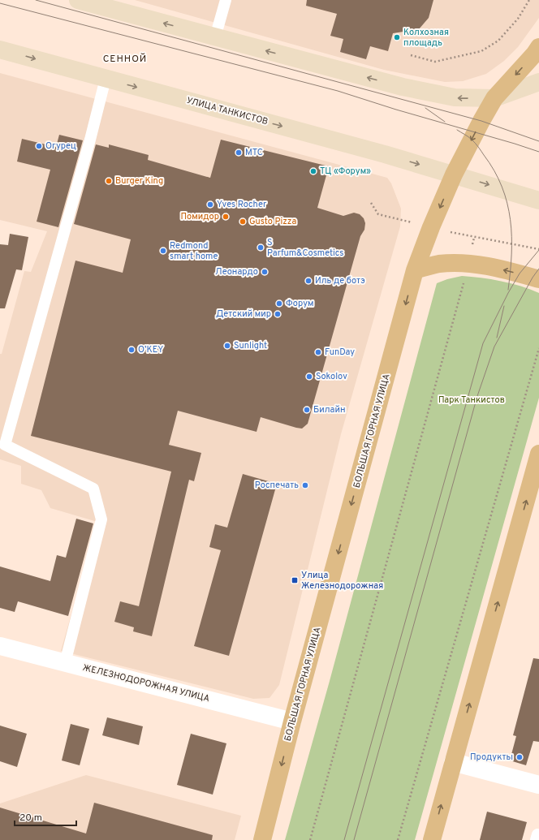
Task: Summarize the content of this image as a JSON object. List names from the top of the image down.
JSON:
{
  "streets": {
    "main road": ["УЛИЦА ТАНКИСТОВ", "БОЛЬШАЯ ГОРНАЯ УЛИЦА"],
    "street": ["ЖЕЛЕЗНОДОРОЖНАЯ УЛИЦА"]
  },
  "crossings": [
    ["УЛИЦА ТАНКИСТОВ", "БОЛЬШАЯ ГОРНАЯ УЛИЦА"],
    ["БОЛЬШАЯ ГОРНАЯ УЛИЦА", "ЖЕЛЕЗНОДОРОЖНАЯ УЛИЦА"]
  ],
  "one_way": ["БОЛЬШАЯ ГОРНАЯ УЛИЦА"],
  "districts": ["СЕННОЙ"],
  "parks": ["Парк Танкистов"],
  "places": {
    "other": [
      "Колхозная площадь",
      "Огурец",
      "МТС",
      "ТЦ «Форум»",
      "Burger King",
      "Yves Rocher",
      "Помидор",
      "Gusto Pizza",
      "S Parfum&Cosmetics",
      "Redmond smart home",
      "Леонардо",
      "Иль де ботэ",
      "Форум",
      "Детский мир",
      "Sunlight",
      "O’KEY",
      "FunDay",
      "Sokolov",
      "Билайн",
      "Роспечать",
      "Продукты"
    ],
    "transit": ["Улица Железнодорожная"]
  },
  "scale_bar": "20 m"
}
